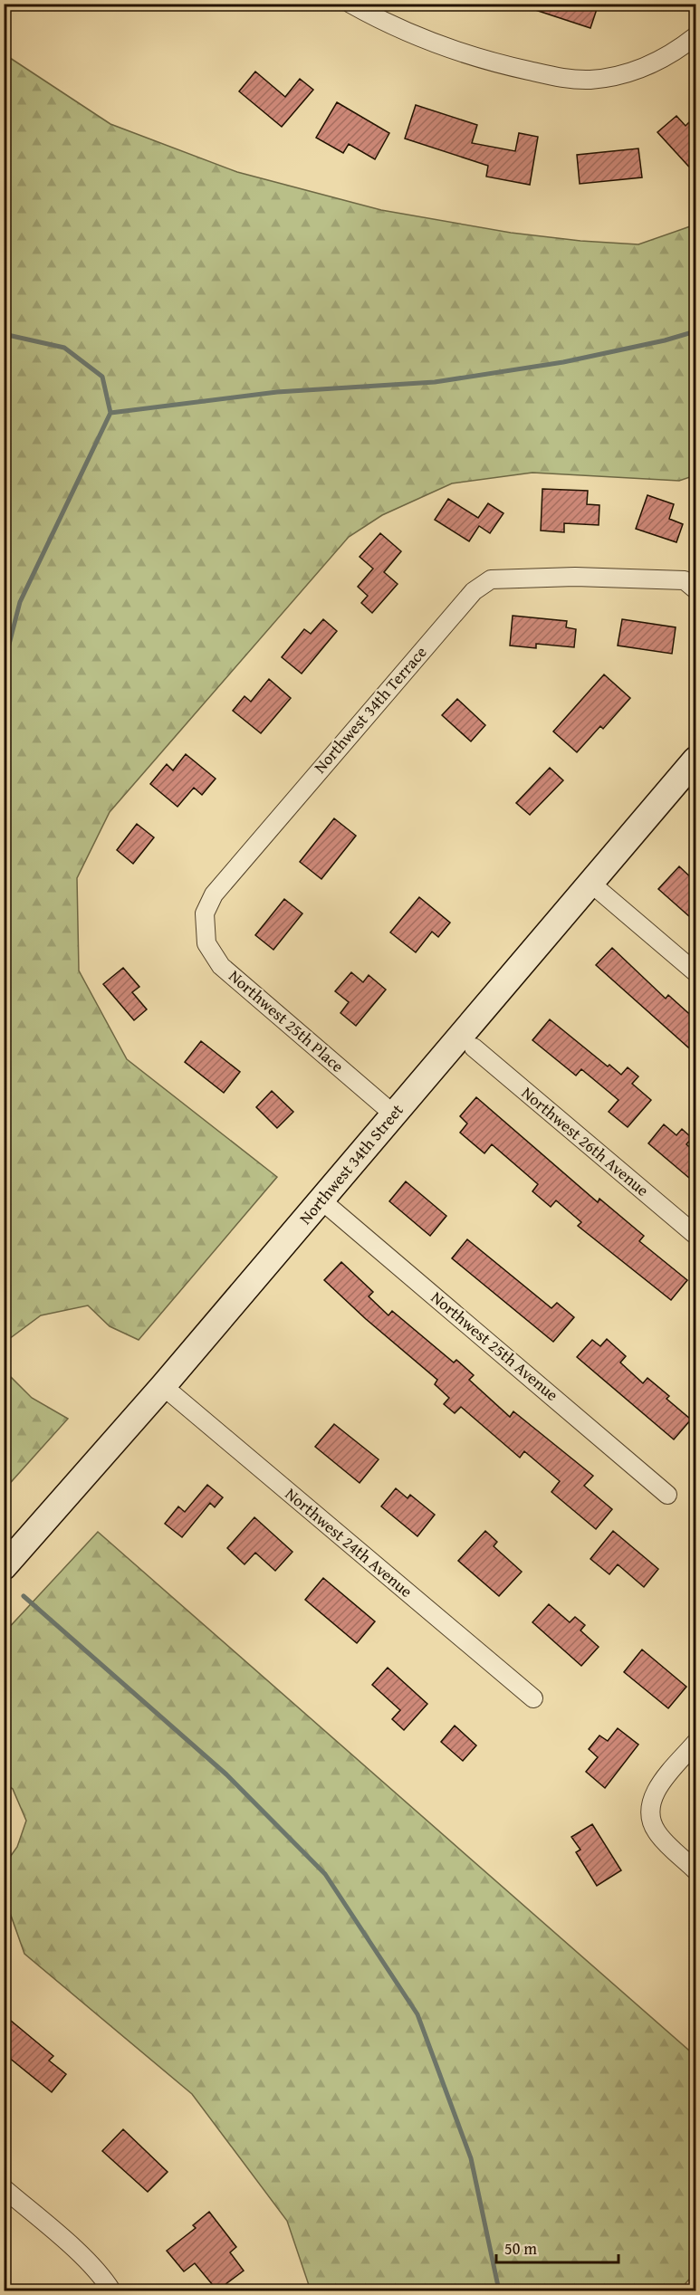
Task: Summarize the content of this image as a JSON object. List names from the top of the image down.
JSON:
{
  "streets": {
    "main road": ["Northwest 34th Street"],
    "street": [
      "Northwest 34th Terrace",
      "Northwest 25th Place",
      "Northwest 26th Avenue",
      "Northwest 25th Avenue",
      "Northwest 24th Avenue"
    ]
  },
  "crossings": [
    ["Northwest 34th Terrace", "Northwest 25th Place"],
    ["Northwest 25th Place", "Northwest 34th Street"],
    ["Northwest 34th Street", "Northwest 25th Avenue"],
    ["Northwest 34th Street", "Northwest 24th Avenue"]
  ],
  "scale_bar": "50 m"
}
